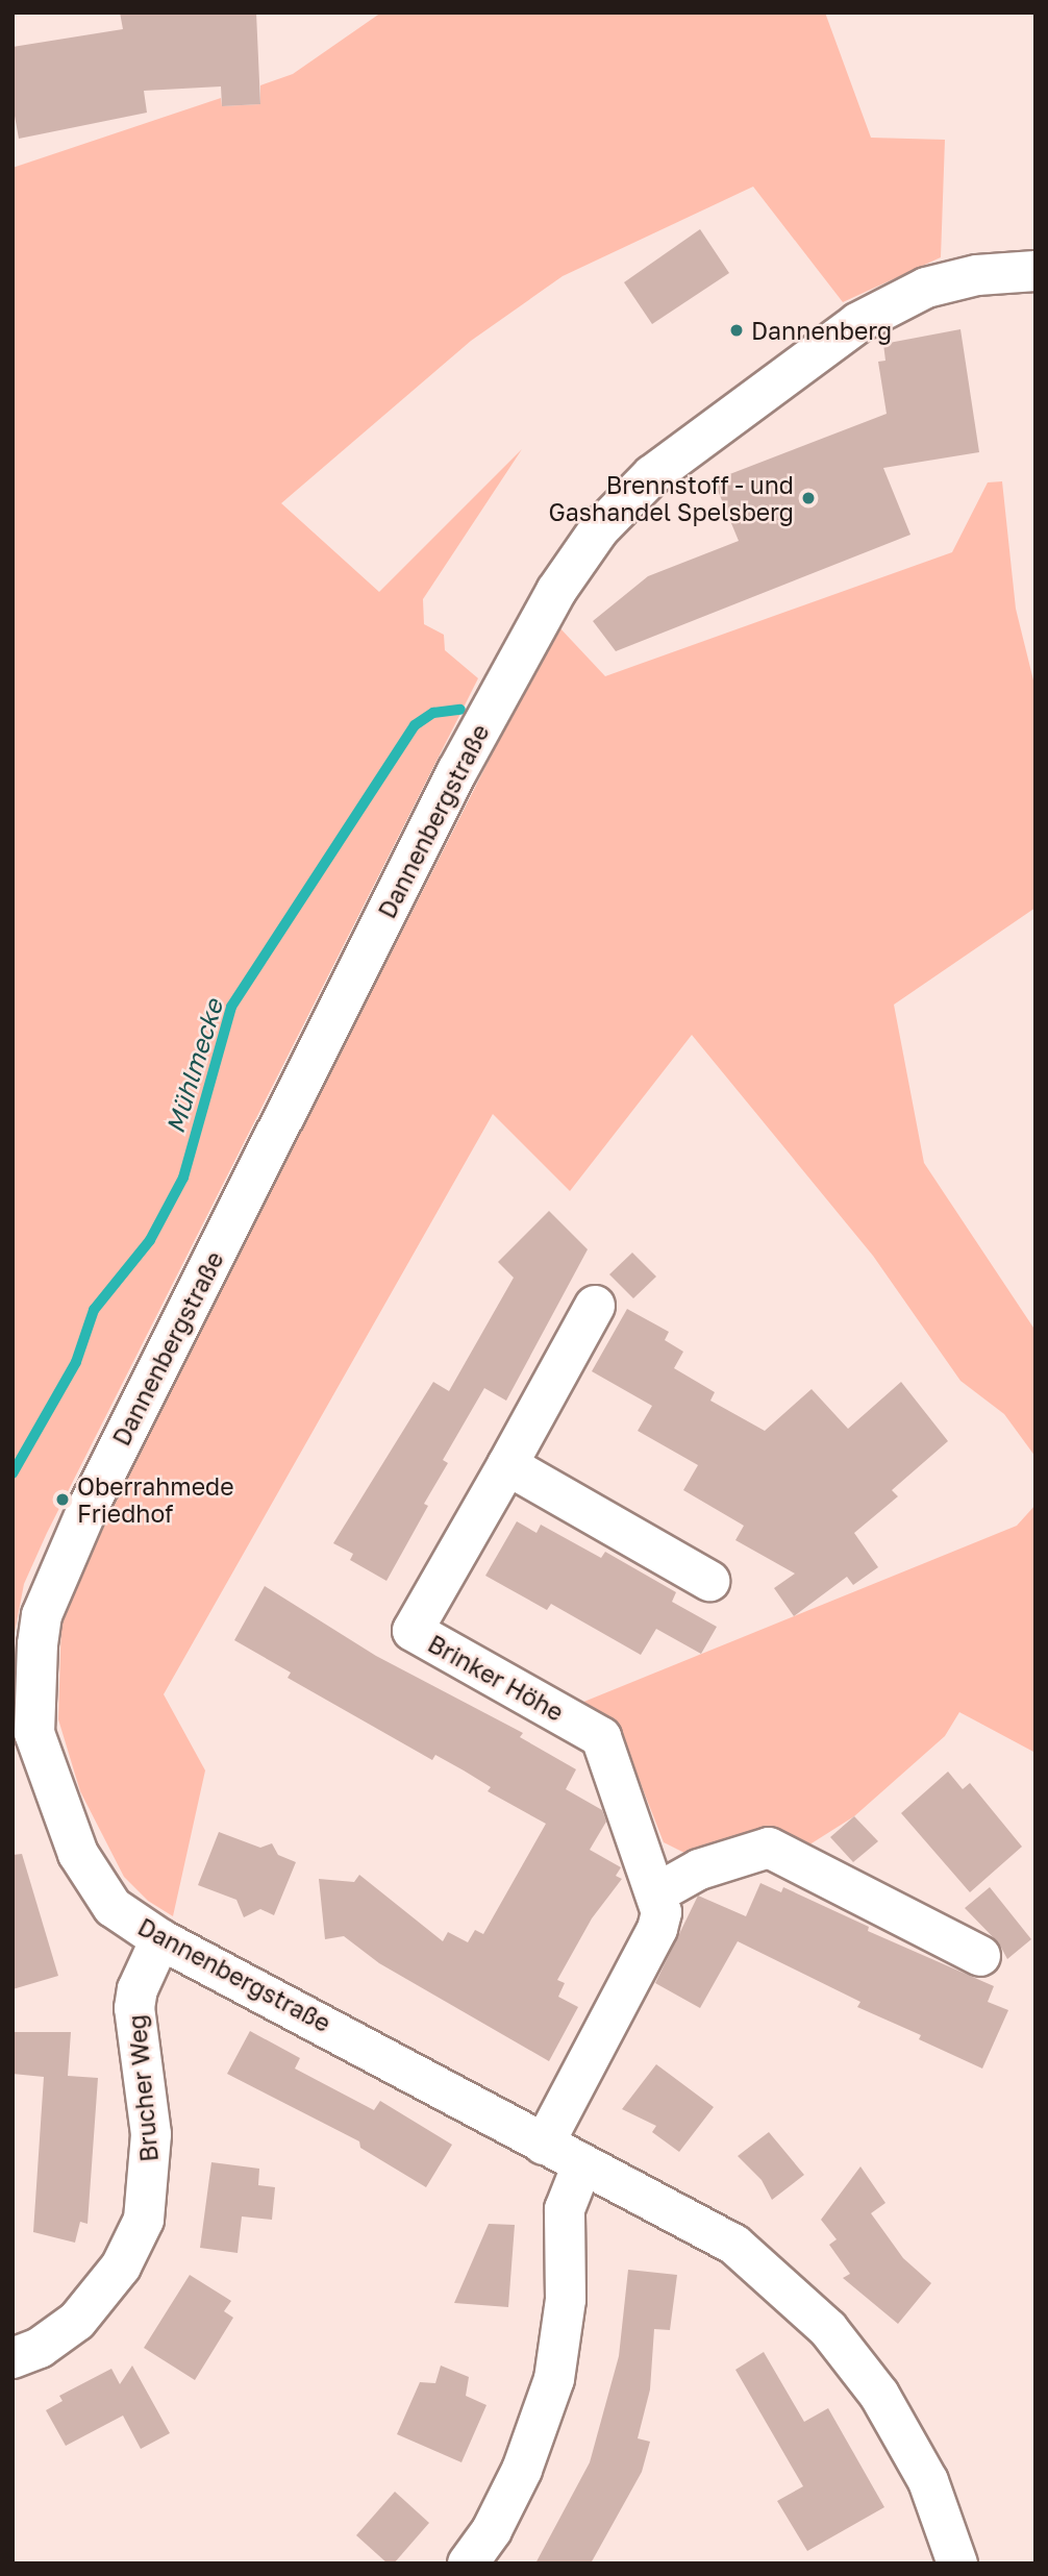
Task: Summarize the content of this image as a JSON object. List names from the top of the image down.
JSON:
{
  "streets": {
    "street": ["Dannenbergstraße", "Brinker Höhe", "Brucher Weg"]
  },
  "crossings": [
    ["Dannenbergstraße", "Brinker Höhe"],
    ["Dannenbergstraße", "Brucher Weg"]
  ],
  "water": ["Mühlmecke"],
  "places": ["Dannenberg", "Brennstoff - und Gashandel Spelsberg", "Oberrahmede Friedhof"]
}
